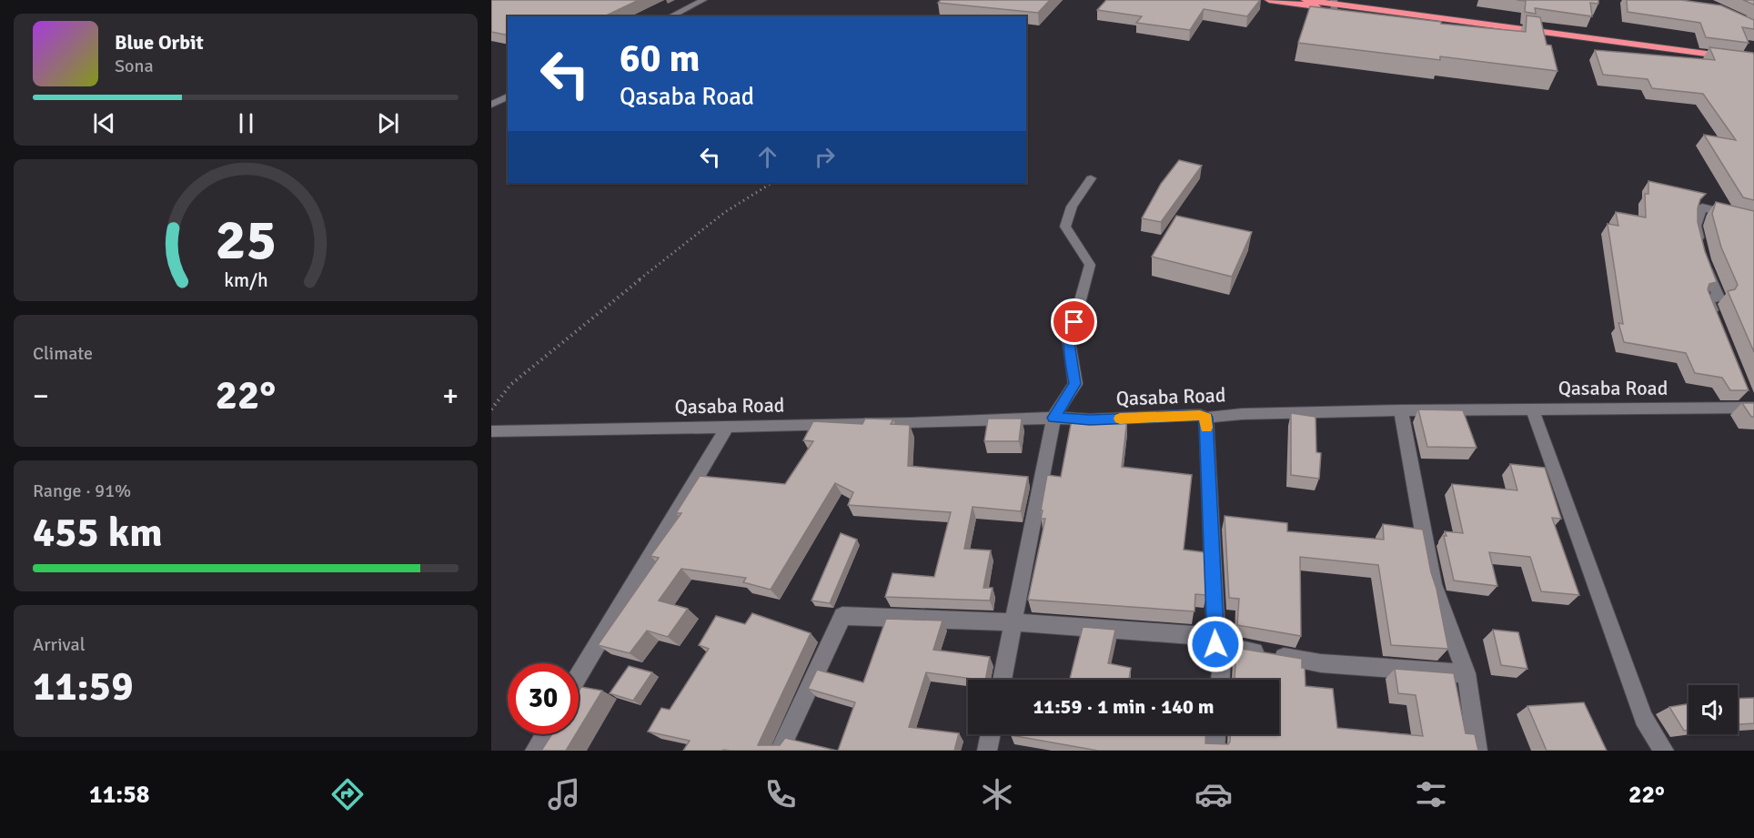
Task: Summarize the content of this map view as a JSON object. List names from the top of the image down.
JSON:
{
  "streets": {
    "street": ["Qasaba Road"]
  },
  "page": {
    "turn": ["60 m", "Qasaba Road"],
    "song": ["Blue Orbit", "Sona"],
    "tile": [
      "Climate",
      ["Range · 91%", "455 km"],
      ["Arrival", "11:59"]
    ],
    "heat": ["−", "22°", "+"],
    "limit": "30",
    "trip": "11:59 · 1 min · 140 m",
    "tabs": ["11:58", "22°"],
    "gauge": ["25", "km/h"]
  }
}
